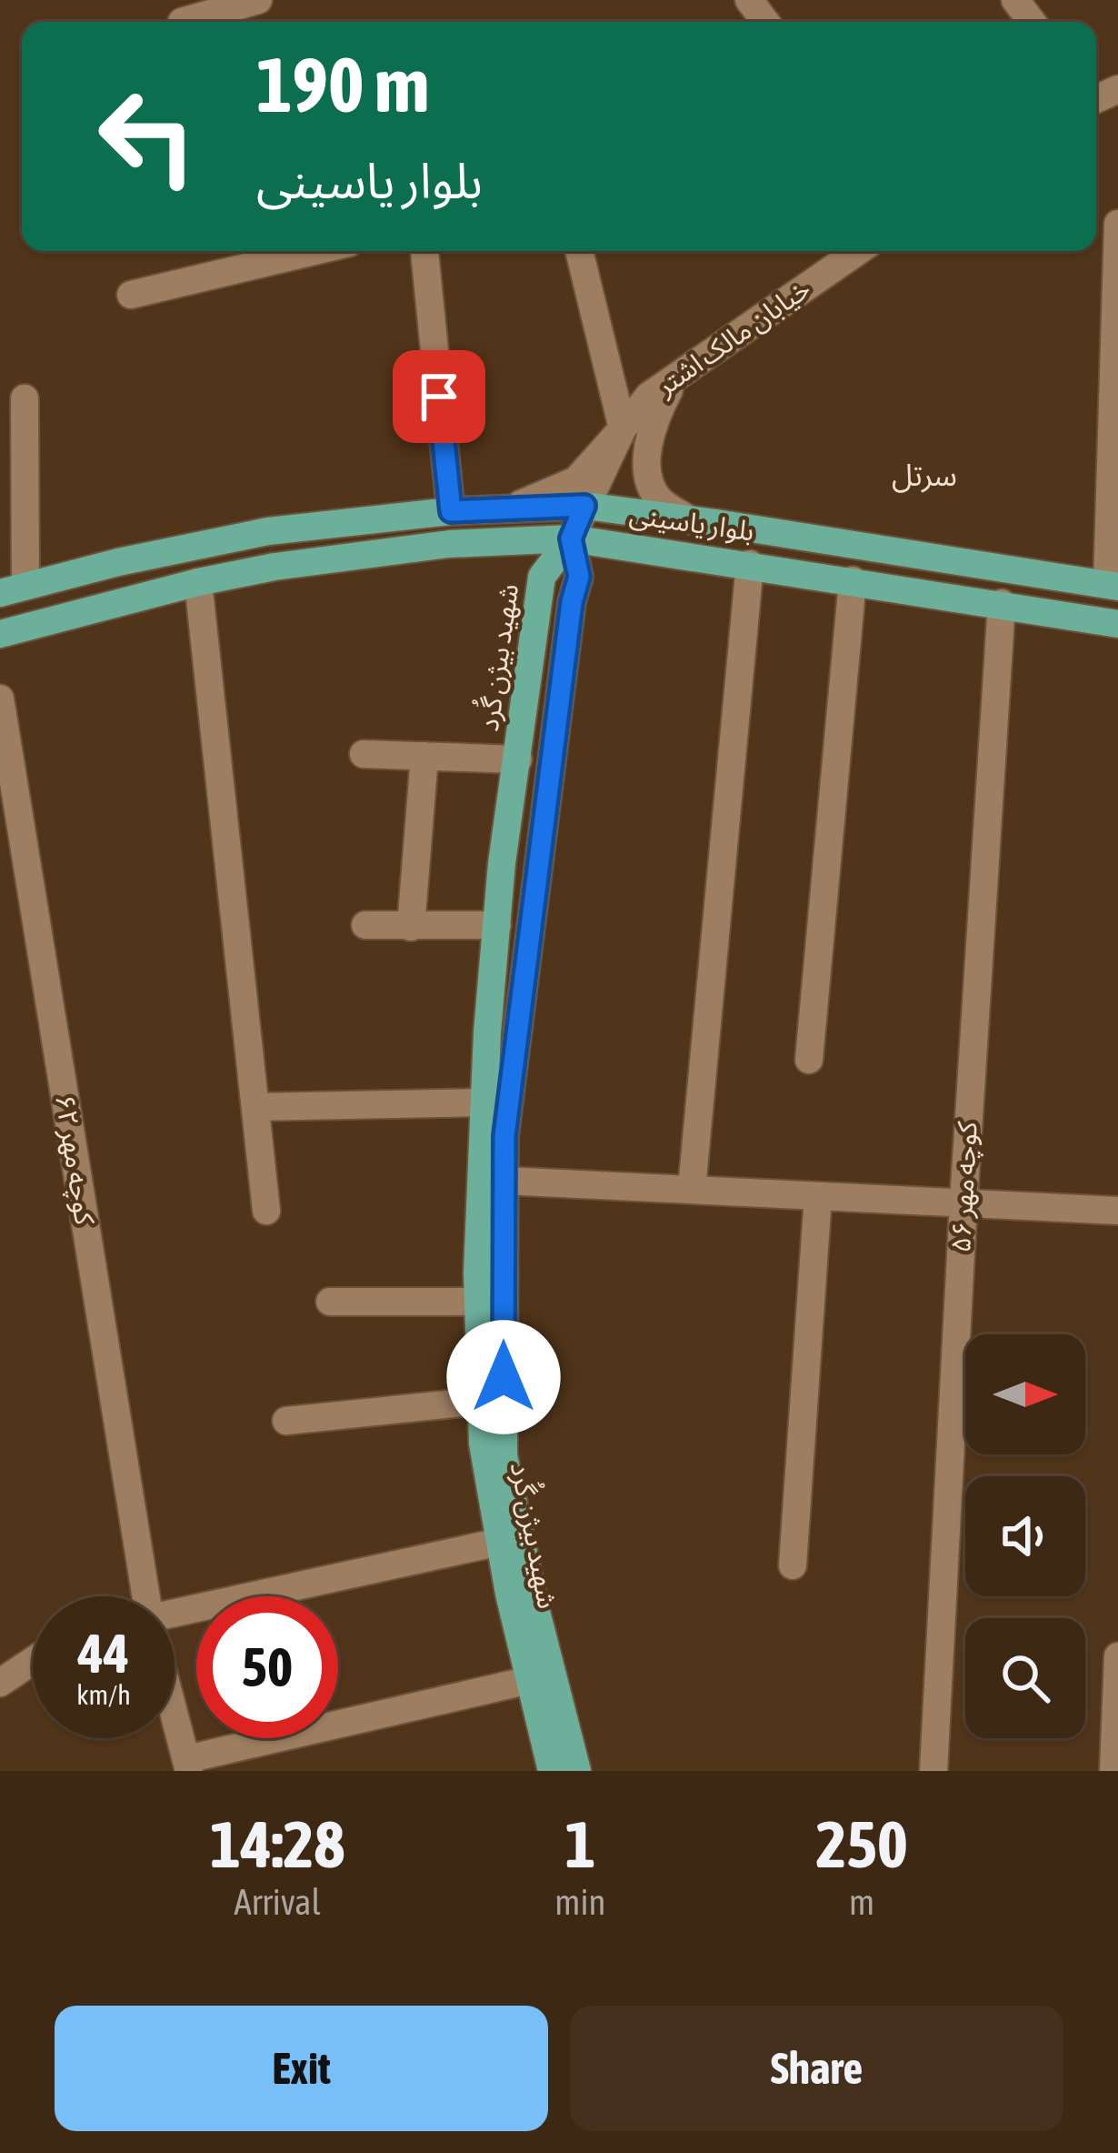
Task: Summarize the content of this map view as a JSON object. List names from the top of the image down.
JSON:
{
  "streets": {
    "main road": ["بلوار یاسینی", "شهید بیژن گُرد"],
    "street": ["خیابان مالک اشتر", "کوچه مهر ۶۲", "کوچه مهر ۵۶"]
  },
  "crossings": [
    ["خیابان مالک اشتر", "بلوار یاسینی"],
    ["خیابان مالک اشتر", "شهید بیژن گُرد"],
    ["بلوار یاسینی", "شهید بیژن گُرد"],
    ["بلوار یاسینی", "کوچه مهر ۵۶"]
  ],
  "districts": ["سرتل"],
  "north": "right",
  "page": {
    "turn": ["190 m", "بلوار یاسینی"],
    "speed": "44 km/h",
    "limit": "50",
    "eta": [
      "14:28",
      "Arrival",
      "1",
      "min",
      "250",
      "m"
    ],
    "buttons": ["Exit", "Share"]
  }
}
